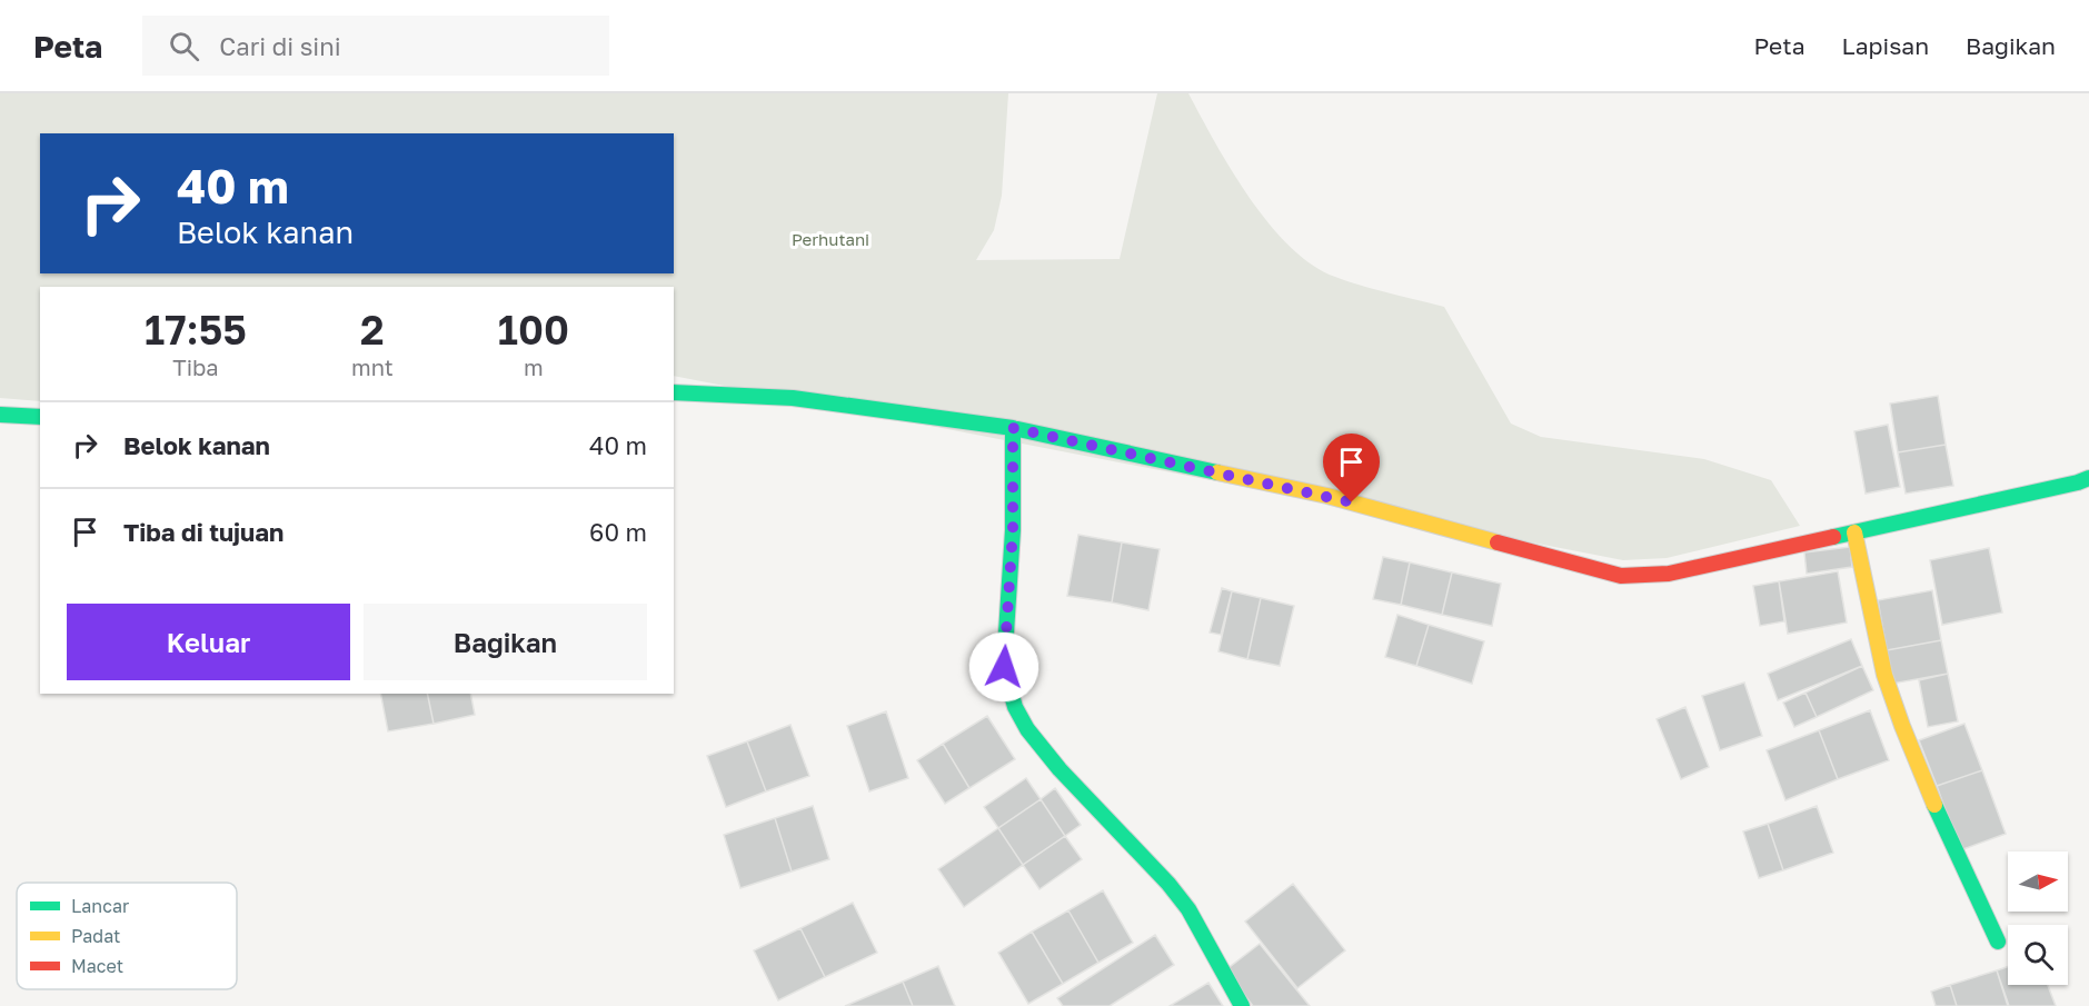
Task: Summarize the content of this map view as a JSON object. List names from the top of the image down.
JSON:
{
  "parks": ["Perhutani"],
  "legend": ["Lancar", "Padat", "Macet"],
  "north": "right",
  "page": {
    "header": "Peta",
    "search": "Cari di sini",
    "nav": ["Peta", "Lapisan", "Bagikan"],
    "turn": ["40 m", "Belok kanan"],
    "eta": [
      "17:55",
      "Tiba",
      "2",
      "mnt",
      "100",
      "m"
    ],
    "list": [
      {
        "name": "Belok kanan",
        "value": "40 m"
      },
      {
        "name": "Tiba di tujuan",
        "value": "60 m"
      }
    ],
    "buttons": ["Keluar", "Bagikan"]
  }
}
